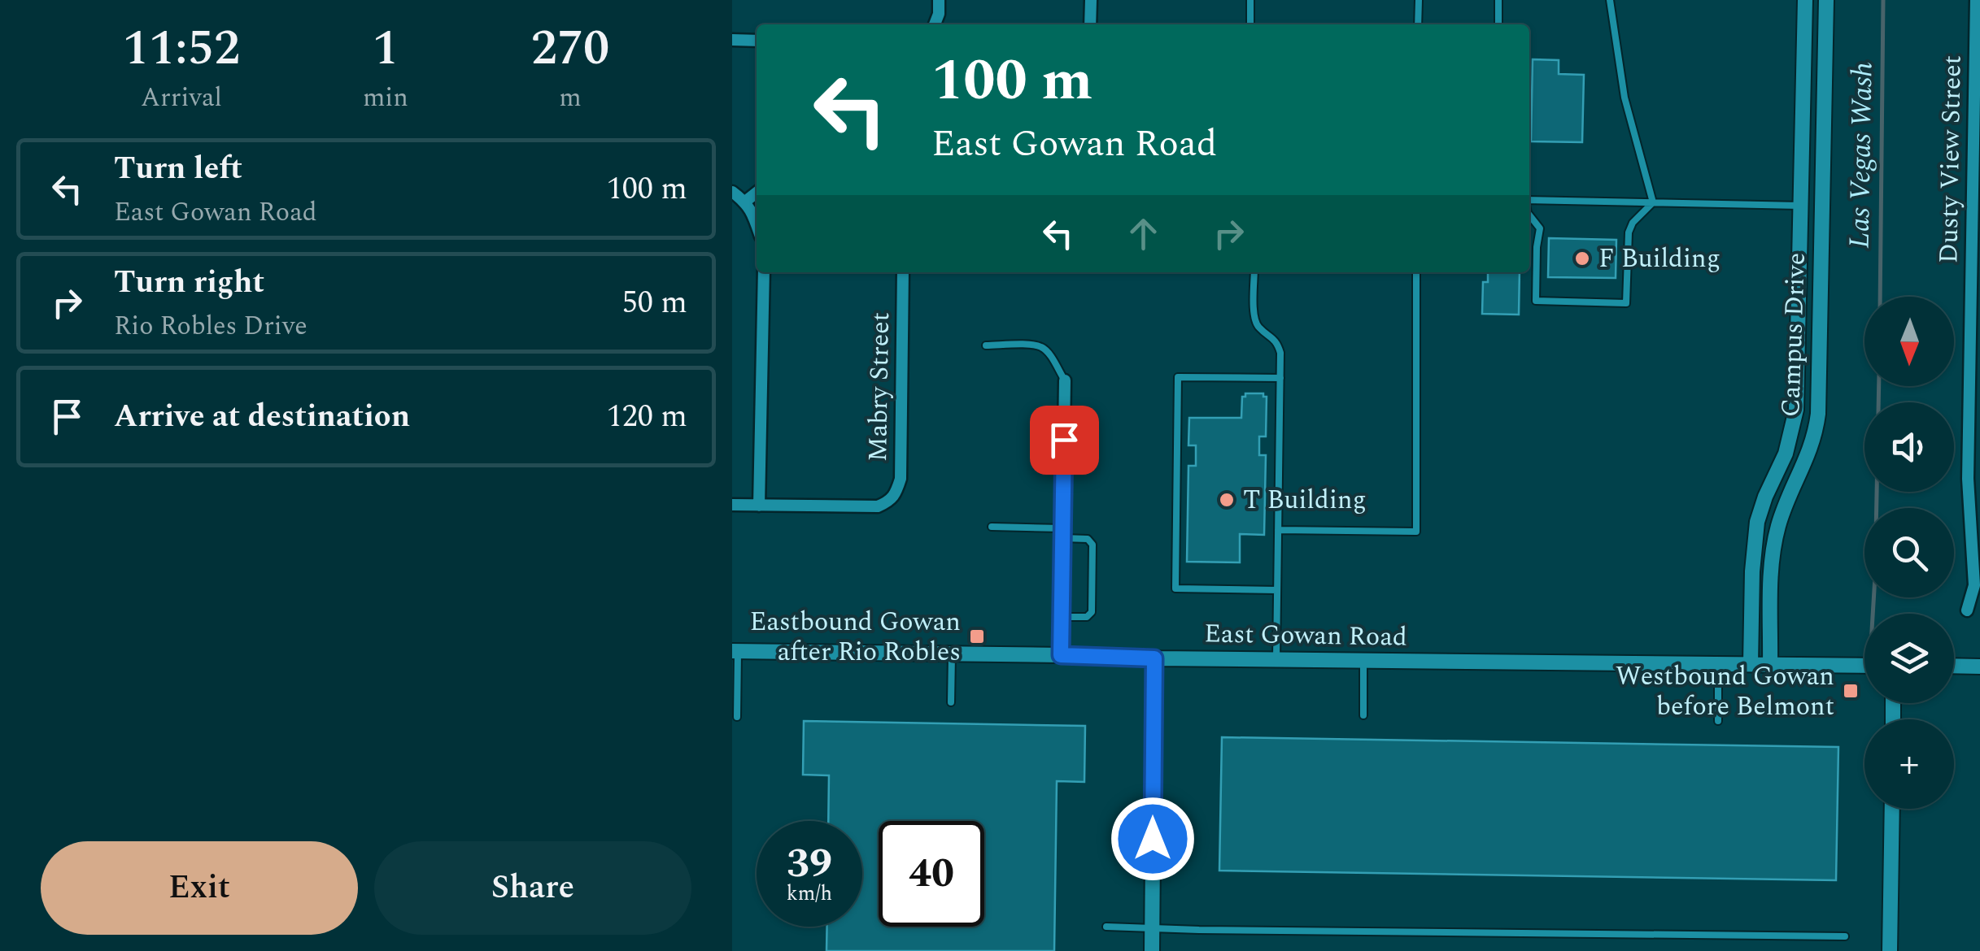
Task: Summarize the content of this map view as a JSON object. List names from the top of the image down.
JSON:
{
  "streets": {
    "street": [
      "Dusty View Street",
      "Campus Drive",
      "Mabry Street",
      "East Gowan Road"
    ]
  },
  "crossings": [
    ["Campus Drive", "East Gowan Road"]
  ],
  "water": ["Las Vegas Wash"],
  "places": {
    "other": ["F Building", "T Building"],
    "transit": ["Eastbound Gowan after Rio Robles", "Westbound Gowan before Belmont"]
  },
  "north": "bottom",
  "page": {
    "eta": [
      "11:52",
      "Arrival",
      "1",
      "min",
      "270",
      "m"
    ],
    "turn": ["100 m", "East Gowan Road"],
    "list": [
      {
        "name": "Turn left",
        "note": "East Gowan Road",
        "value": "100 m"
      },
      {
        "name": "Turn right",
        "note": "Rio Robles Drive",
        "value": "50 m"
      },
      {
        "name": "Arrive at destination",
        "value": "120 m"
      }
    ],
    "map_buttons": "+",
    "speed": "39 km/h",
    "limit": "40",
    "buttons": ["Exit", "Share"]
  }
}
